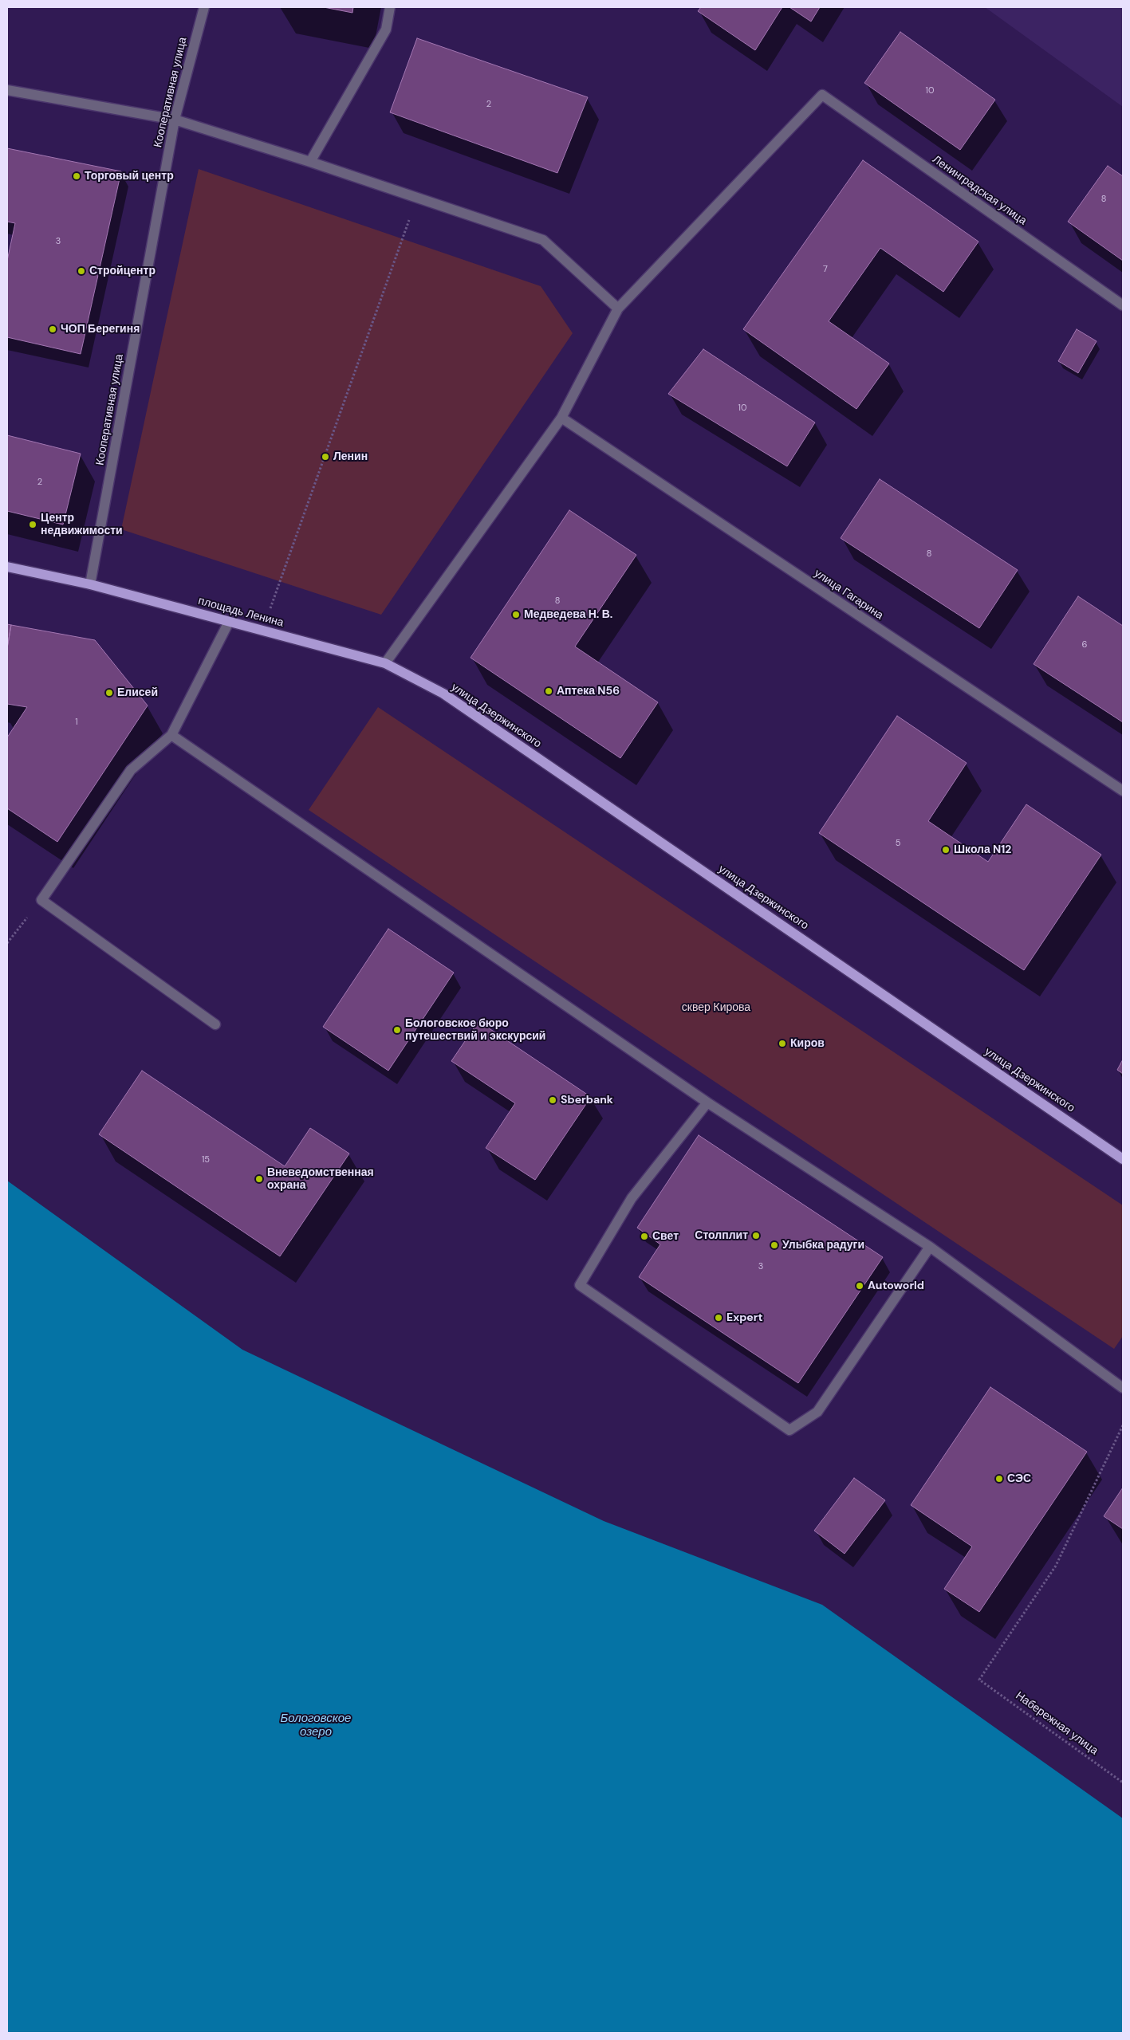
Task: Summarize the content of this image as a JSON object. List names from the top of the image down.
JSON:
{
  "streets": {
    "main road": ["площадь Ленина", "улица Дзержинского"],
    "street": ["Кооперативная улица", "Ленинградская улица", "улица Гагарина"],
    "path": ["Набережная улица"]
  },
  "crossings": [
    ["Кооперативная улица", "площадь Ленина"],
    ["площадь Ленина", "улица Дзержинского"]
  ],
  "water": ["Бологовское озеро"],
  "parks": ["сквер Кирова"],
  "places": [
    "Торговый центр",
    "Стройцентр",
    "ЧОП Берегиня",
    "Ленин",
    "Центр недвижимости",
    "Медведева Н. В.",
    "Аптека N56",
    "Елисей",
    "Школа N12",
    "Бологовское бюро путешествий и экскурсий",
    "Киров",
    "Sberbank",
    "Вневедомственная охрана",
    "Столплит",
    "Свет",
    "Улыбка радуги",
    "Autoworld",
    "Expert",
    "СЭС"
  ],
  "house_numbers": [
    "10",
    "2",
    "8",
    "3",
    "7",
    "10",
    "2",
    "8",
    "8",
    "6",
    "1",
    "5",
    "15",
    "3"
  ]
}
